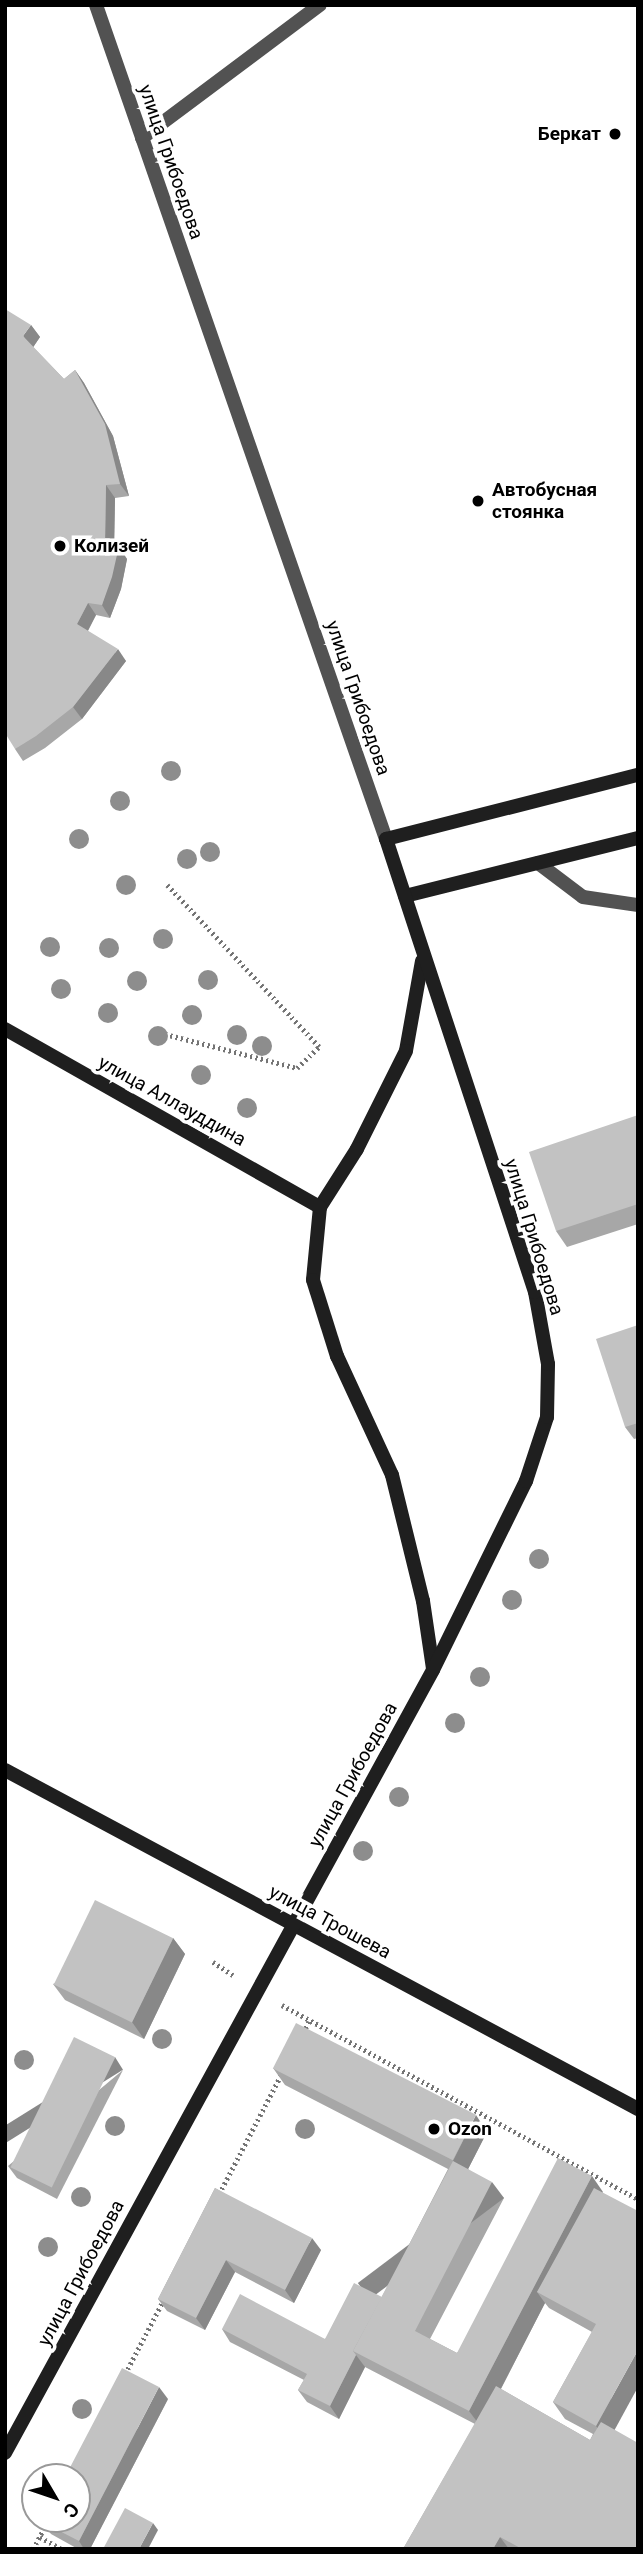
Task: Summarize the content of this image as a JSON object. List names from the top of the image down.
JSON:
{
  "streets": {
    "street": ["улица Грибоедова", "улица Аллауддина", "улица Трошева"]
  },
  "crossings": [
    ["улица Грибоедова", "улица Трошева"]
  ],
  "places": [
    "Беркат",
    "Автобусная стоянка",
    "Колизей",
    "Ozon"
  ],
  "north": "bottom right"
}
